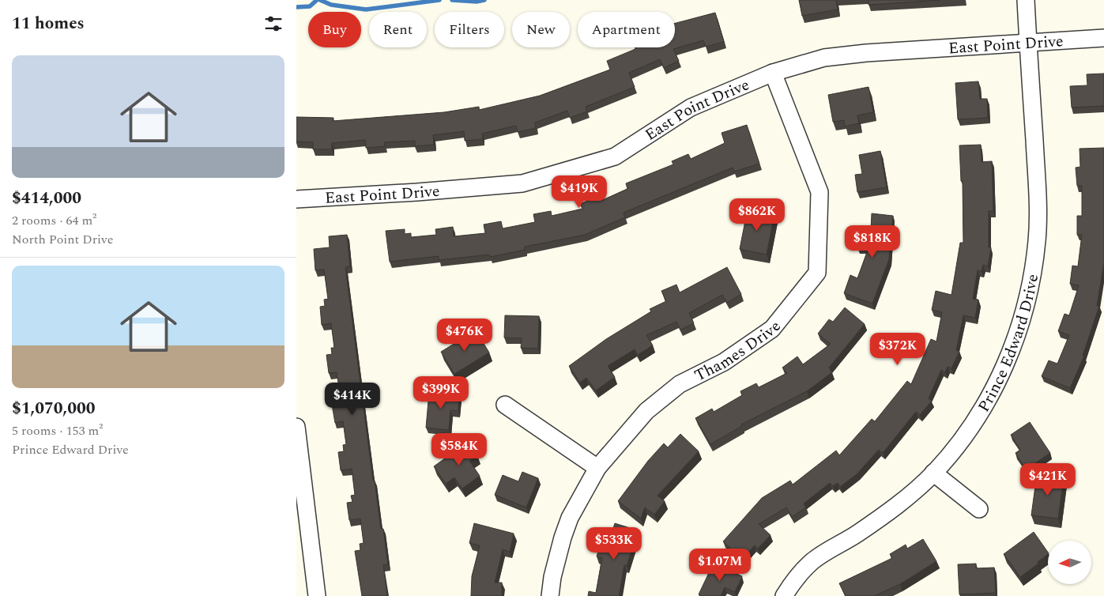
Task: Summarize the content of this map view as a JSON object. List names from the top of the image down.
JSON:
{
  "streets": {
    "street": ["East Point Drive", "Prince Edward Drive", "Thames Drive"]
  },
  "crossings": [
    ["East Point Drive", "Prince Edward Drive"],
    ["East Point Drive", "Thames Drive"]
  ],
  "north": "left",
  "page": {
    "heading": "11 homes",
    "chip": [
      "Buy",
      "Rent",
      "Filters",
      "New",
      "Apartment"
    ],
    "list": [
      {
        "name": "$414,000",
        "note": "2 rooms · 64 m² · North Point Drive"
      },
      {
        "name": "$1,070,000",
        "note": "5 rooms · 153 m² · Prince Edward Drive"
      }
    ],
    "price": [
      "$419K",
      "$862K",
      "$818K",
      "$476K",
      "$372K",
      "$399K",
      "$414K",
      "$584K",
      "$421K",
      "$533K",
      "$1.07M"
    ]
  }
}
